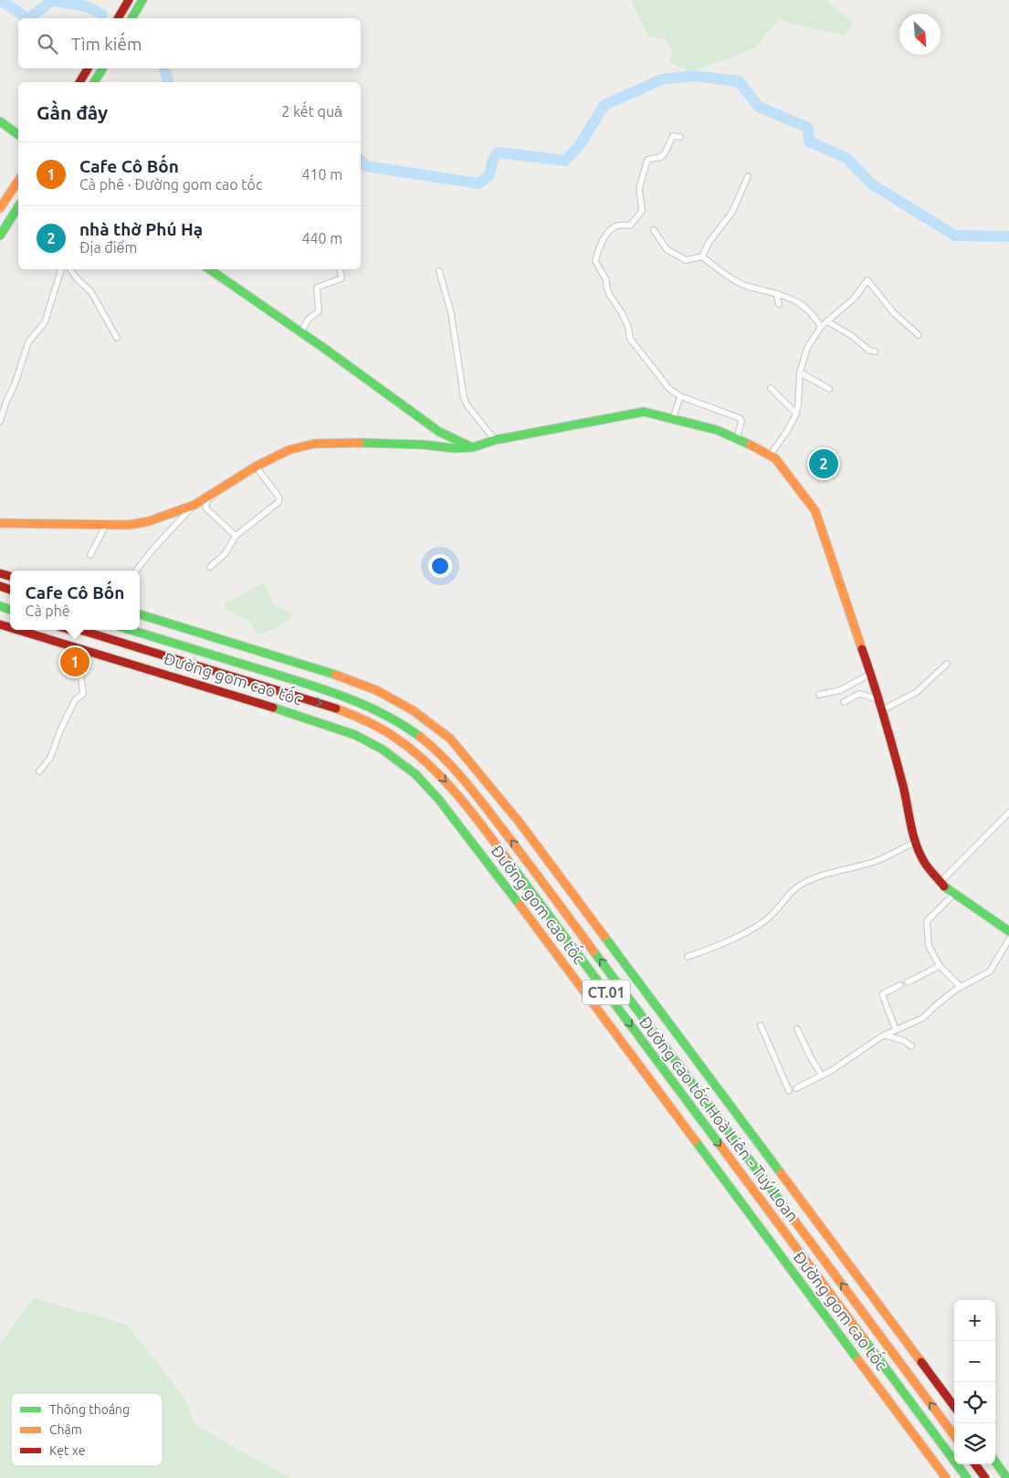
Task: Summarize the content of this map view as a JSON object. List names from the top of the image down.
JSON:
{
  "streets": {
    "main road": ["Đường gom cao tốc", "CT.01", "Đường cao tốc Hoà Liên - Tuý Loan"]
  },
  "legend": ["Thông thoáng", "Chậm", "Kẹt xe"],
  "north": "bottom right",
  "page": {
    "search": "Tìm kiếm",
    "heading": ["Gần đây", "2 kết quả"],
    "list": [
      {
        "mark": "1",
        "name": "Cafe Cô Bốn",
        "note": "Cà phê · Đường gom cao tốc",
        "value": "410 m"
      },
      {
        "mark": "2",
        "name": "nhà thờ Phú Hạ",
        "note": "Địa điểm",
        "value": "440 m"
      }
    ],
    "pins": ["2", "1"],
    "popup": ["Cafe Cô Bốn", "Cà phê"],
    "map_buttons": ["+", "−"]
  }
}
